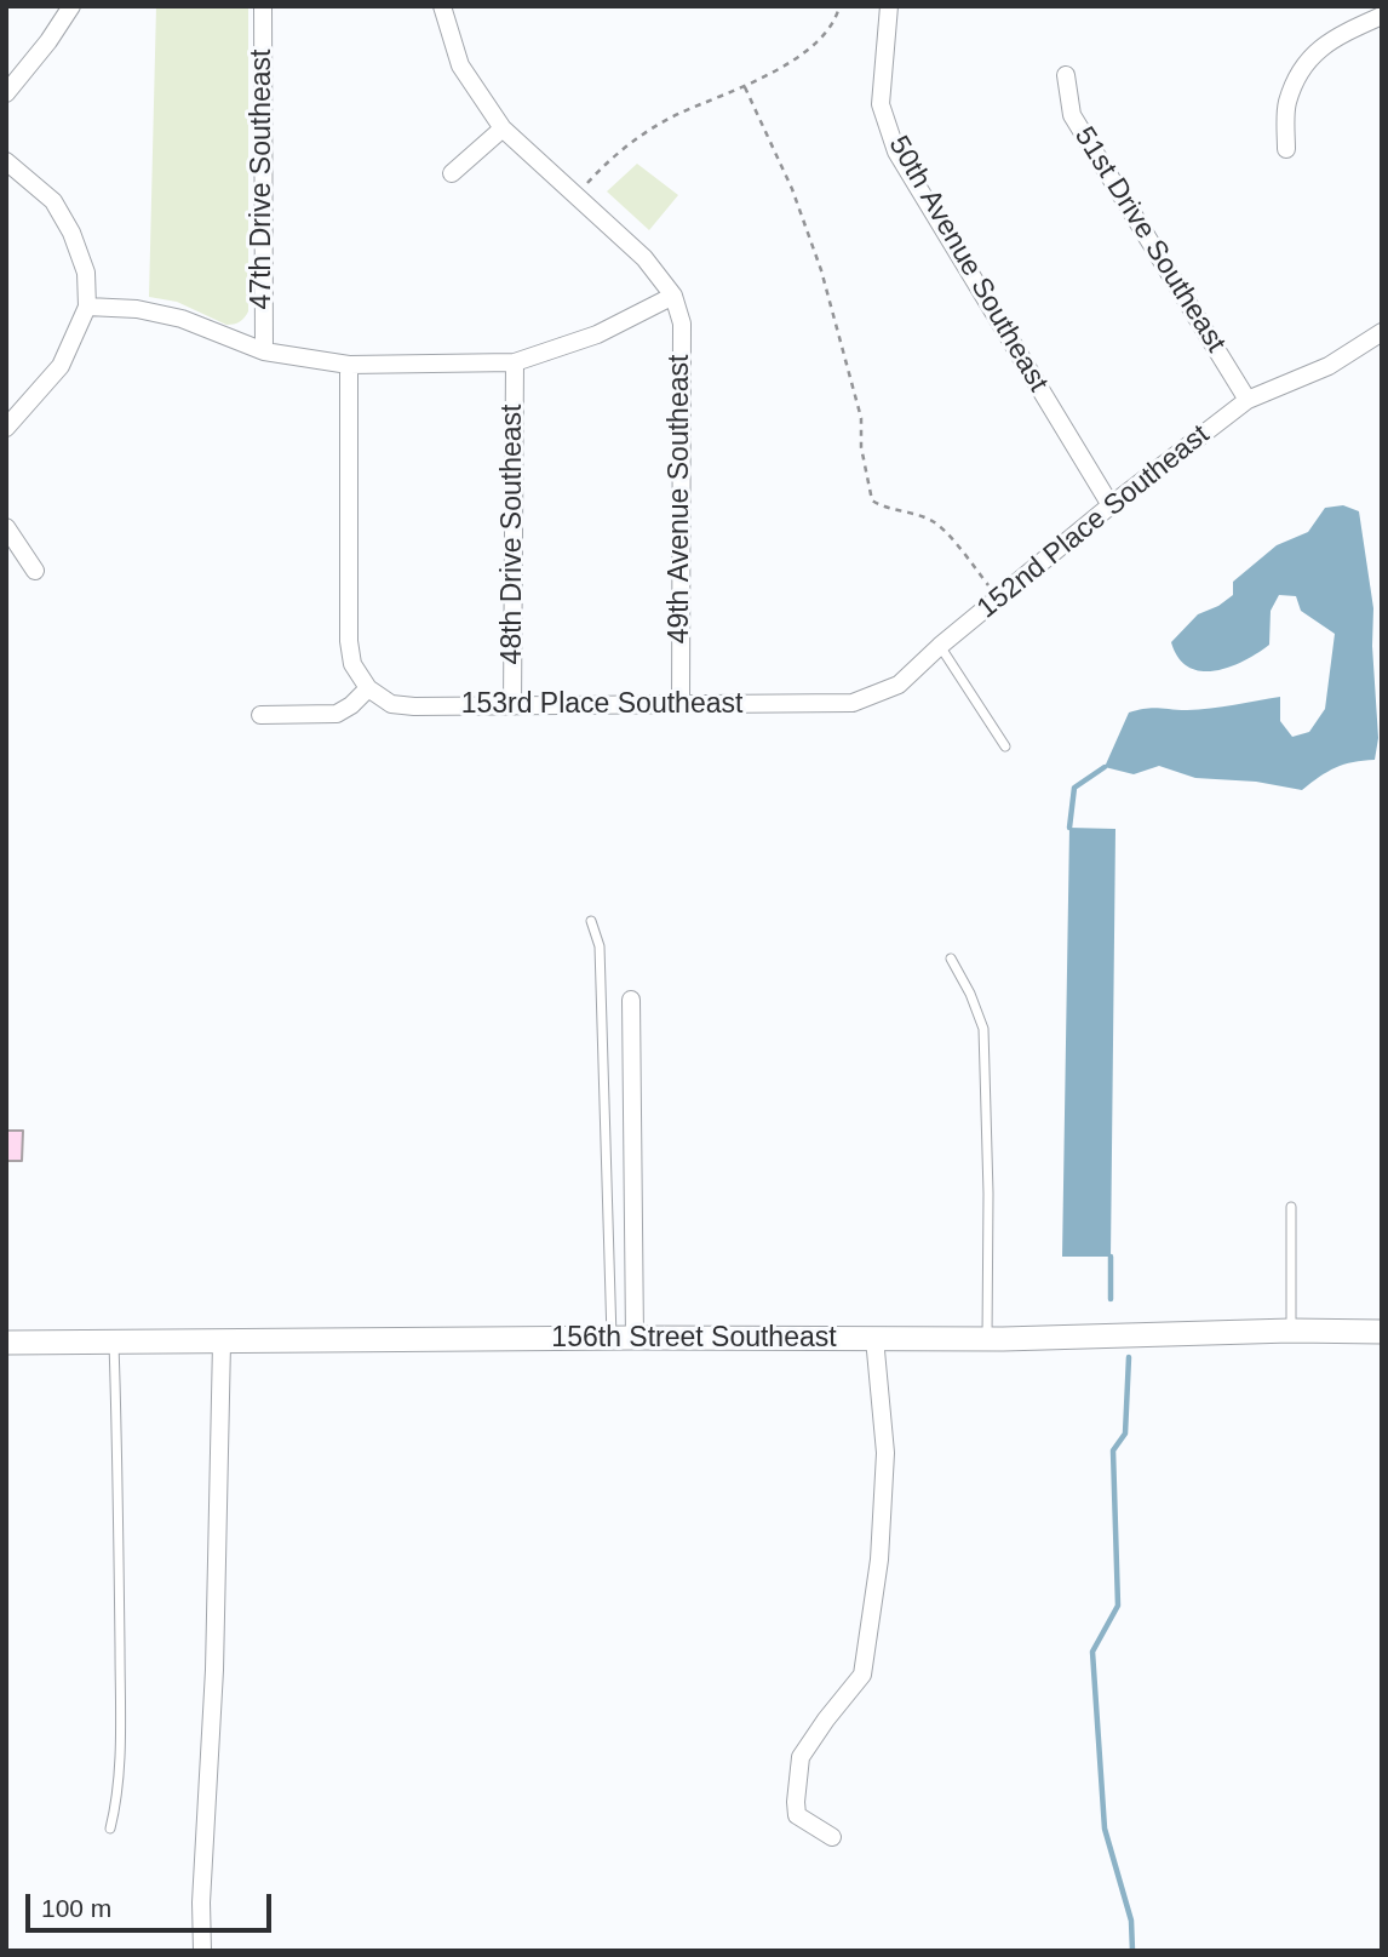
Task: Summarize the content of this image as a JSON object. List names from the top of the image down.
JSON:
{
  "streets": {
    "street": [
      "47th Drive Southeast",
      "51st Drive Southeast",
      "50th Avenue Southeast",
      "49th Avenue Southeast",
      "152nd Place Southeast",
      "48th Drive Southeast",
      "153rd Place Southeast",
      "156th Street Southeast"
    ]
  },
  "crossings": [
    ["51st Drive Southeast", "152nd Place Southeast"],
    ["50th Avenue Southeast", "152nd Place Southeast"],
    ["49th Avenue Southeast", "153rd Place Southeast"],
    ["152nd Place Southeast", "153rd Place Southeast"],
    ["48th Drive Southeast", "153rd Place Southeast"]
  ],
  "scale_bar": "100 m"
}
